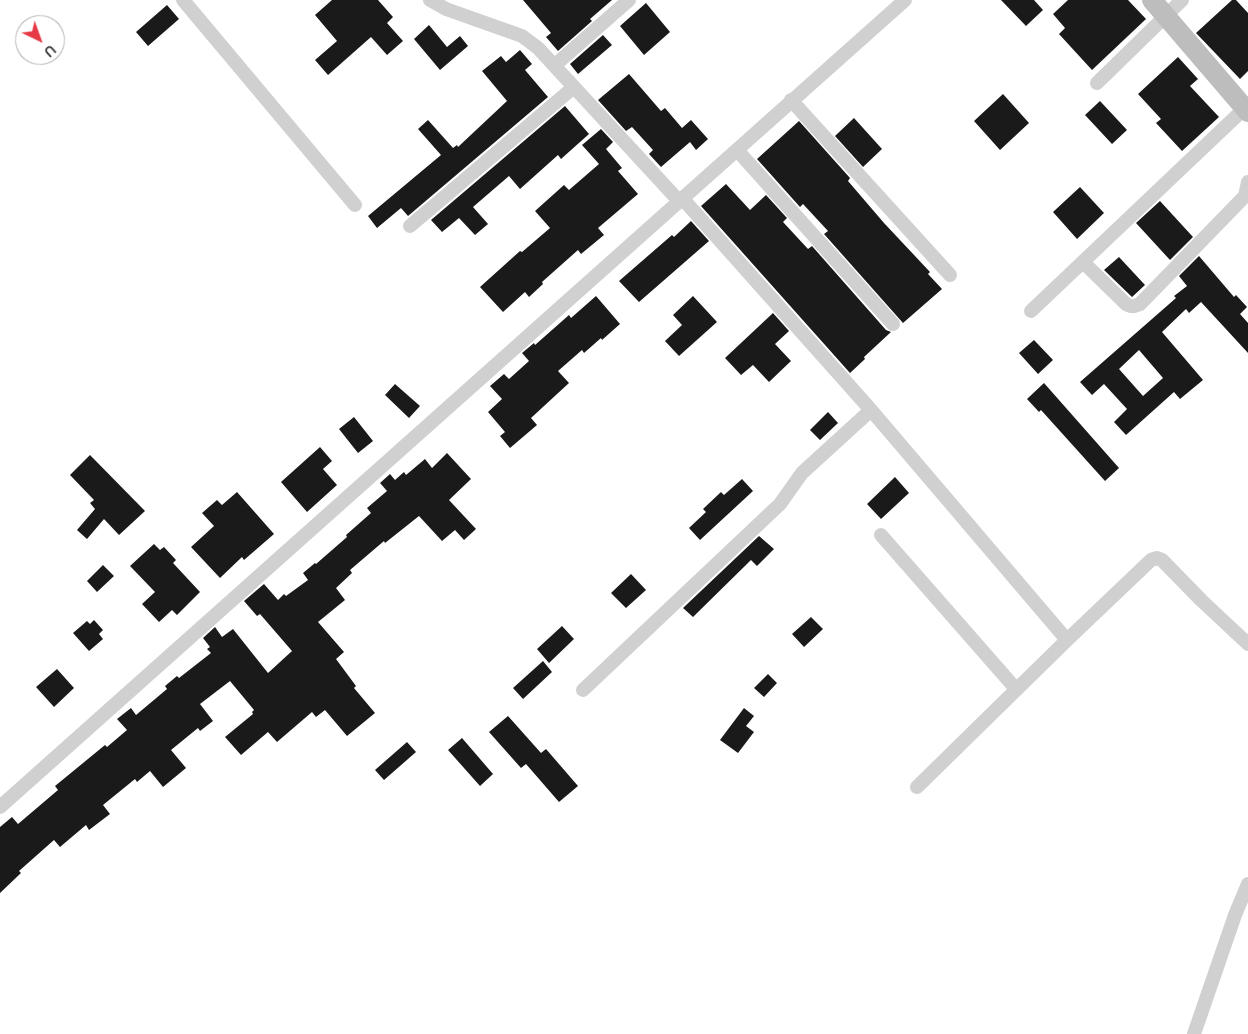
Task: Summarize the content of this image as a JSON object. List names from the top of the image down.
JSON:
{
  "north": "bottom right"
}
